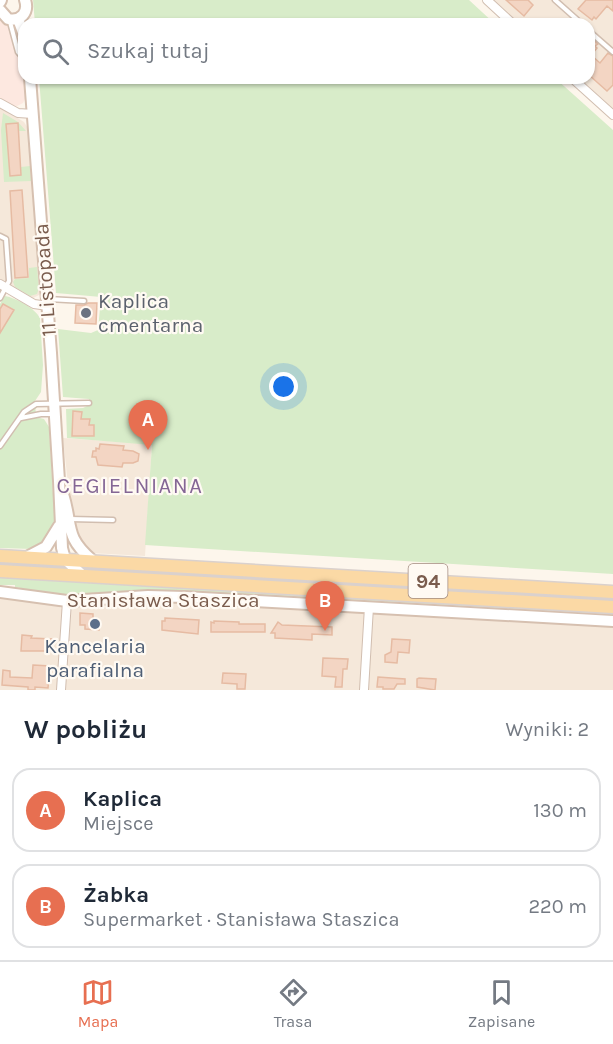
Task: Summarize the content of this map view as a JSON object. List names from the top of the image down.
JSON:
{
  "streets": {
    "main road": ["94"],
    "street": ["11 Listopada", "Stanisława Staszica"]
  },
  "crossings": [
    ["11 Listopada", "94"]
  ],
  "districts": ["CEGIELNIANA"],
  "places": ["Kaplica cmentarna", "Kancelaria parafialna"],
  "page": {
    "search": "Szukaj tutaj",
    "pins": ["A", "B"],
    "heading": ["W pobliżu", "Wyniki: 2"],
    "list": [
      {
        "mark": "A",
        "name": "Kaplica",
        "note": "Miejsce",
        "value": "130 m"
      },
      {
        "mark": "B",
        "name": "Żabka",
        "note": "Supermarket · Stanisława Staszica",
        "value": "220 m"
      }
    ],
    "nav": ["Mapa", "Trasa", "Zapisane"]
  }
}
